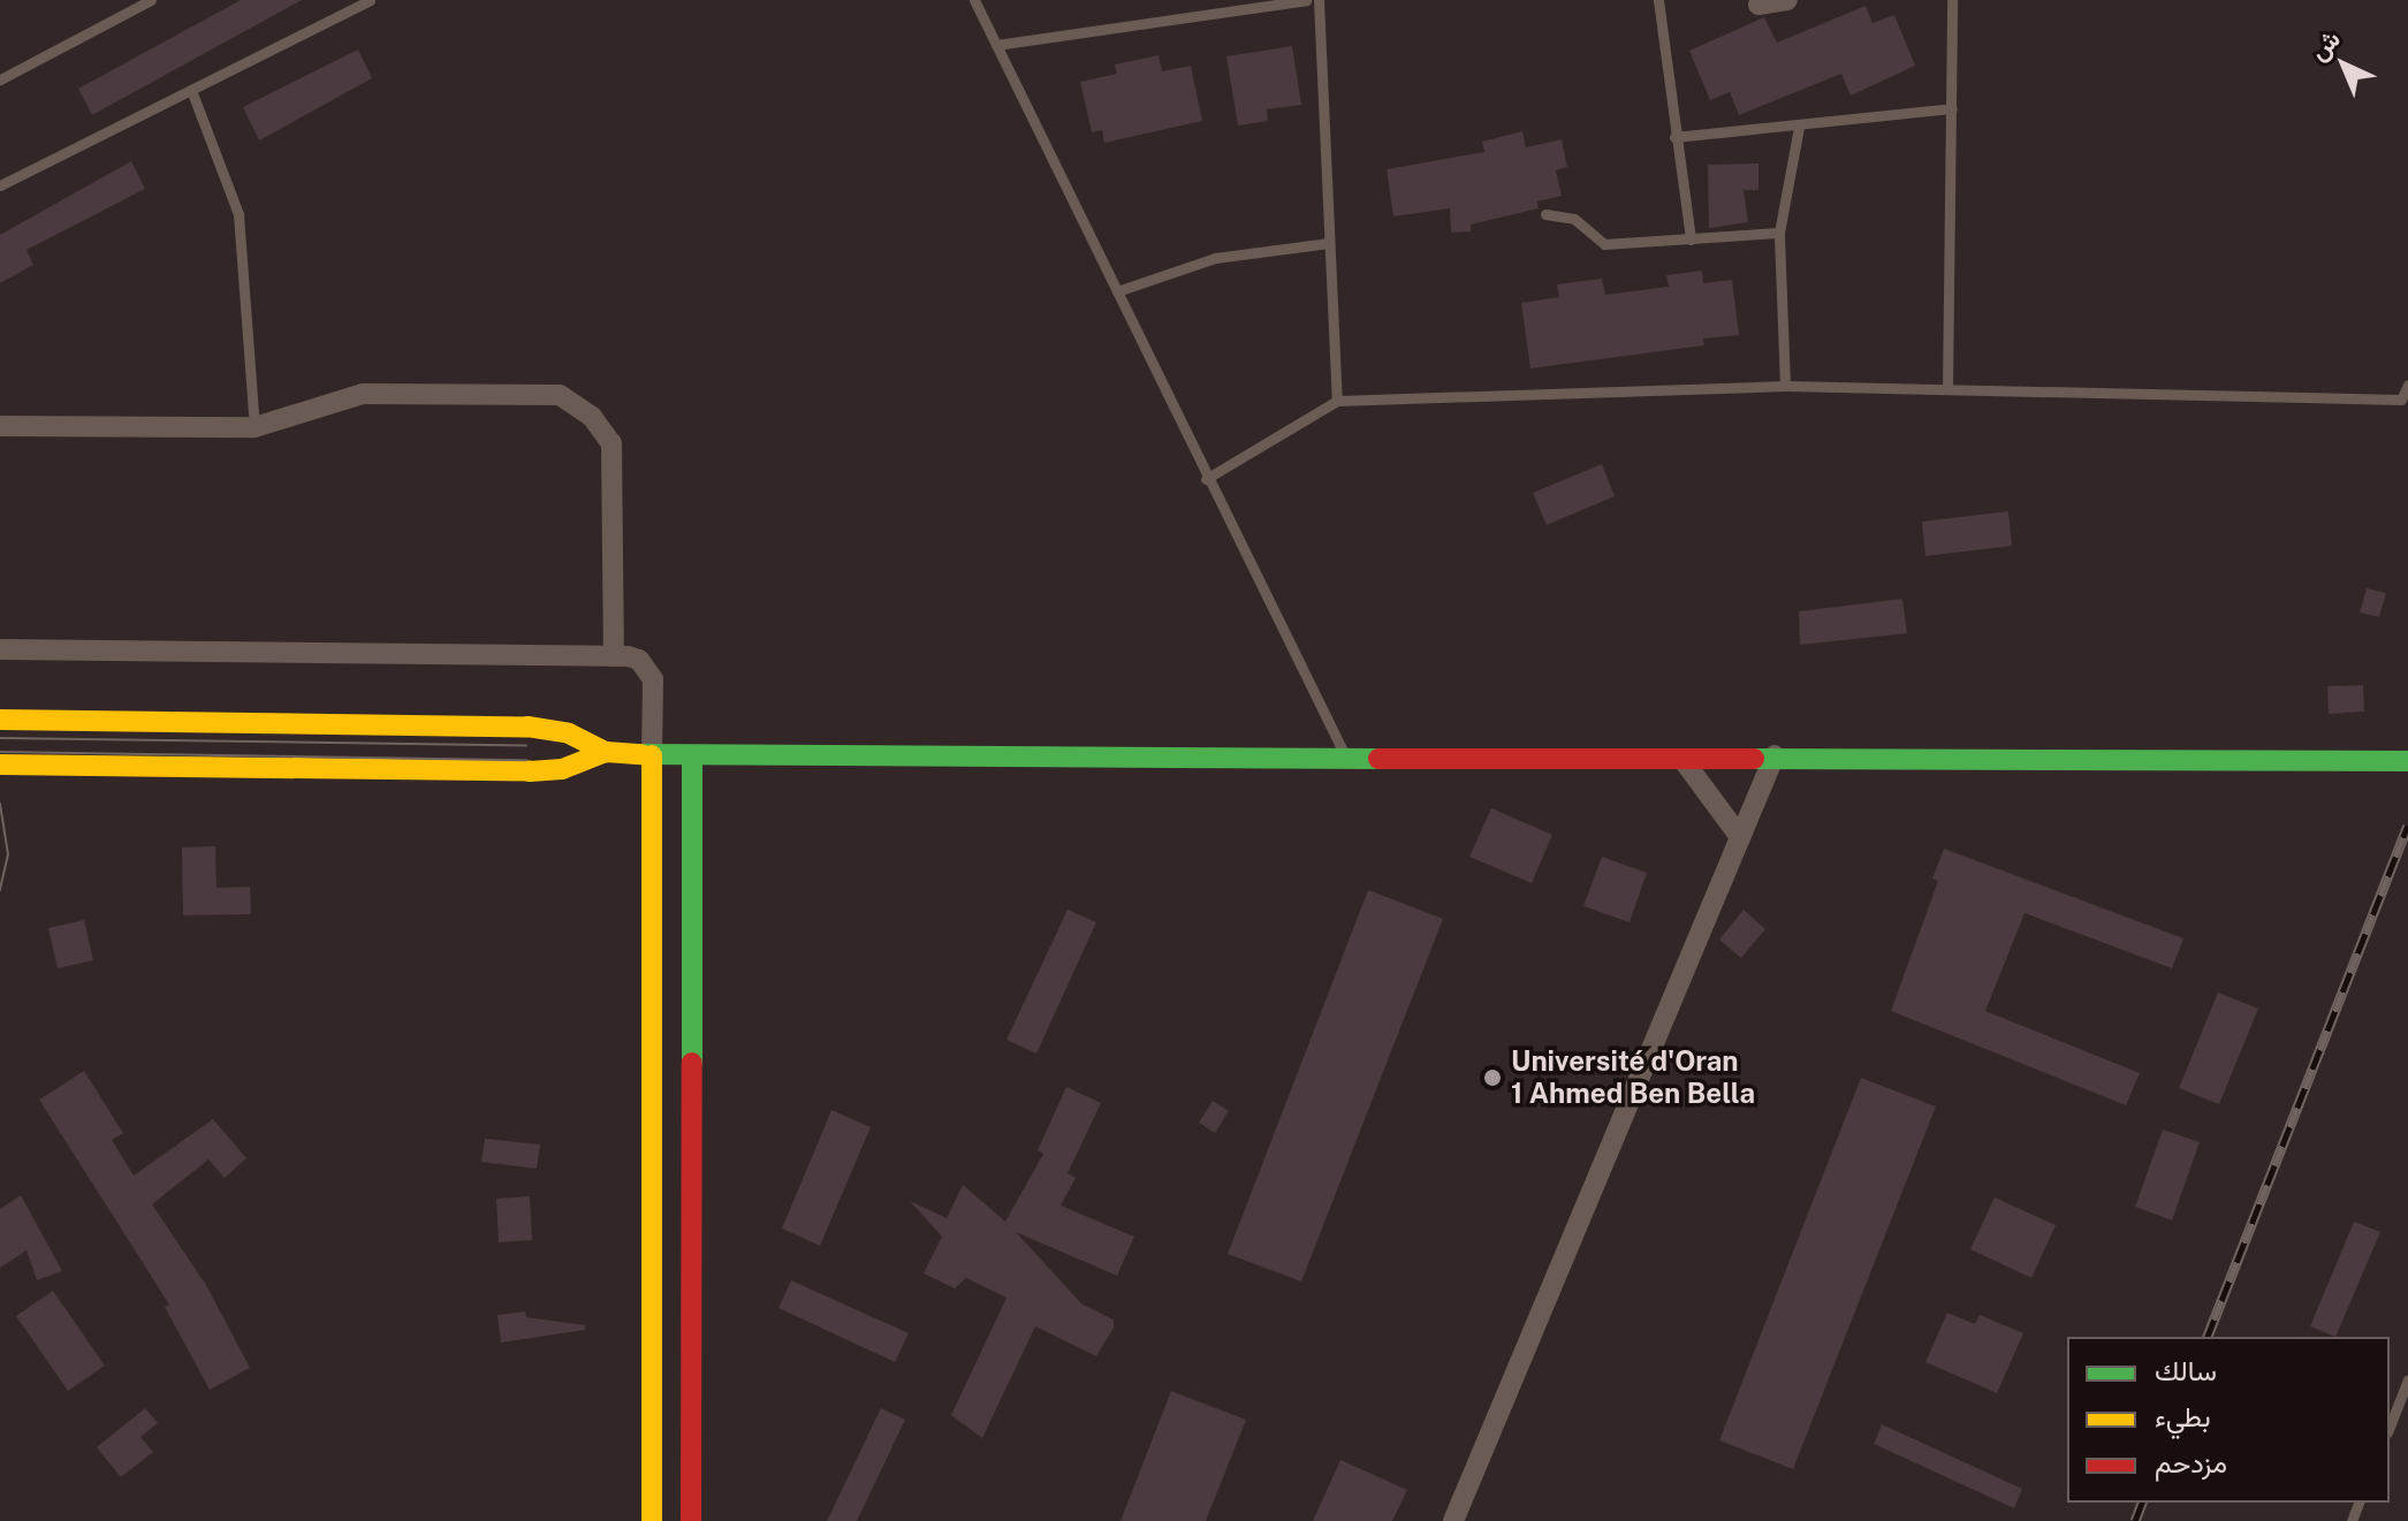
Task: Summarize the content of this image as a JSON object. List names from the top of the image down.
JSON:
{
  "places": ["Université d'Oran 1 Ahmed Ben Bella"],
  "legend": ["سالك", "بطيء", "مزدحم"],
  "north": "top left"
}
